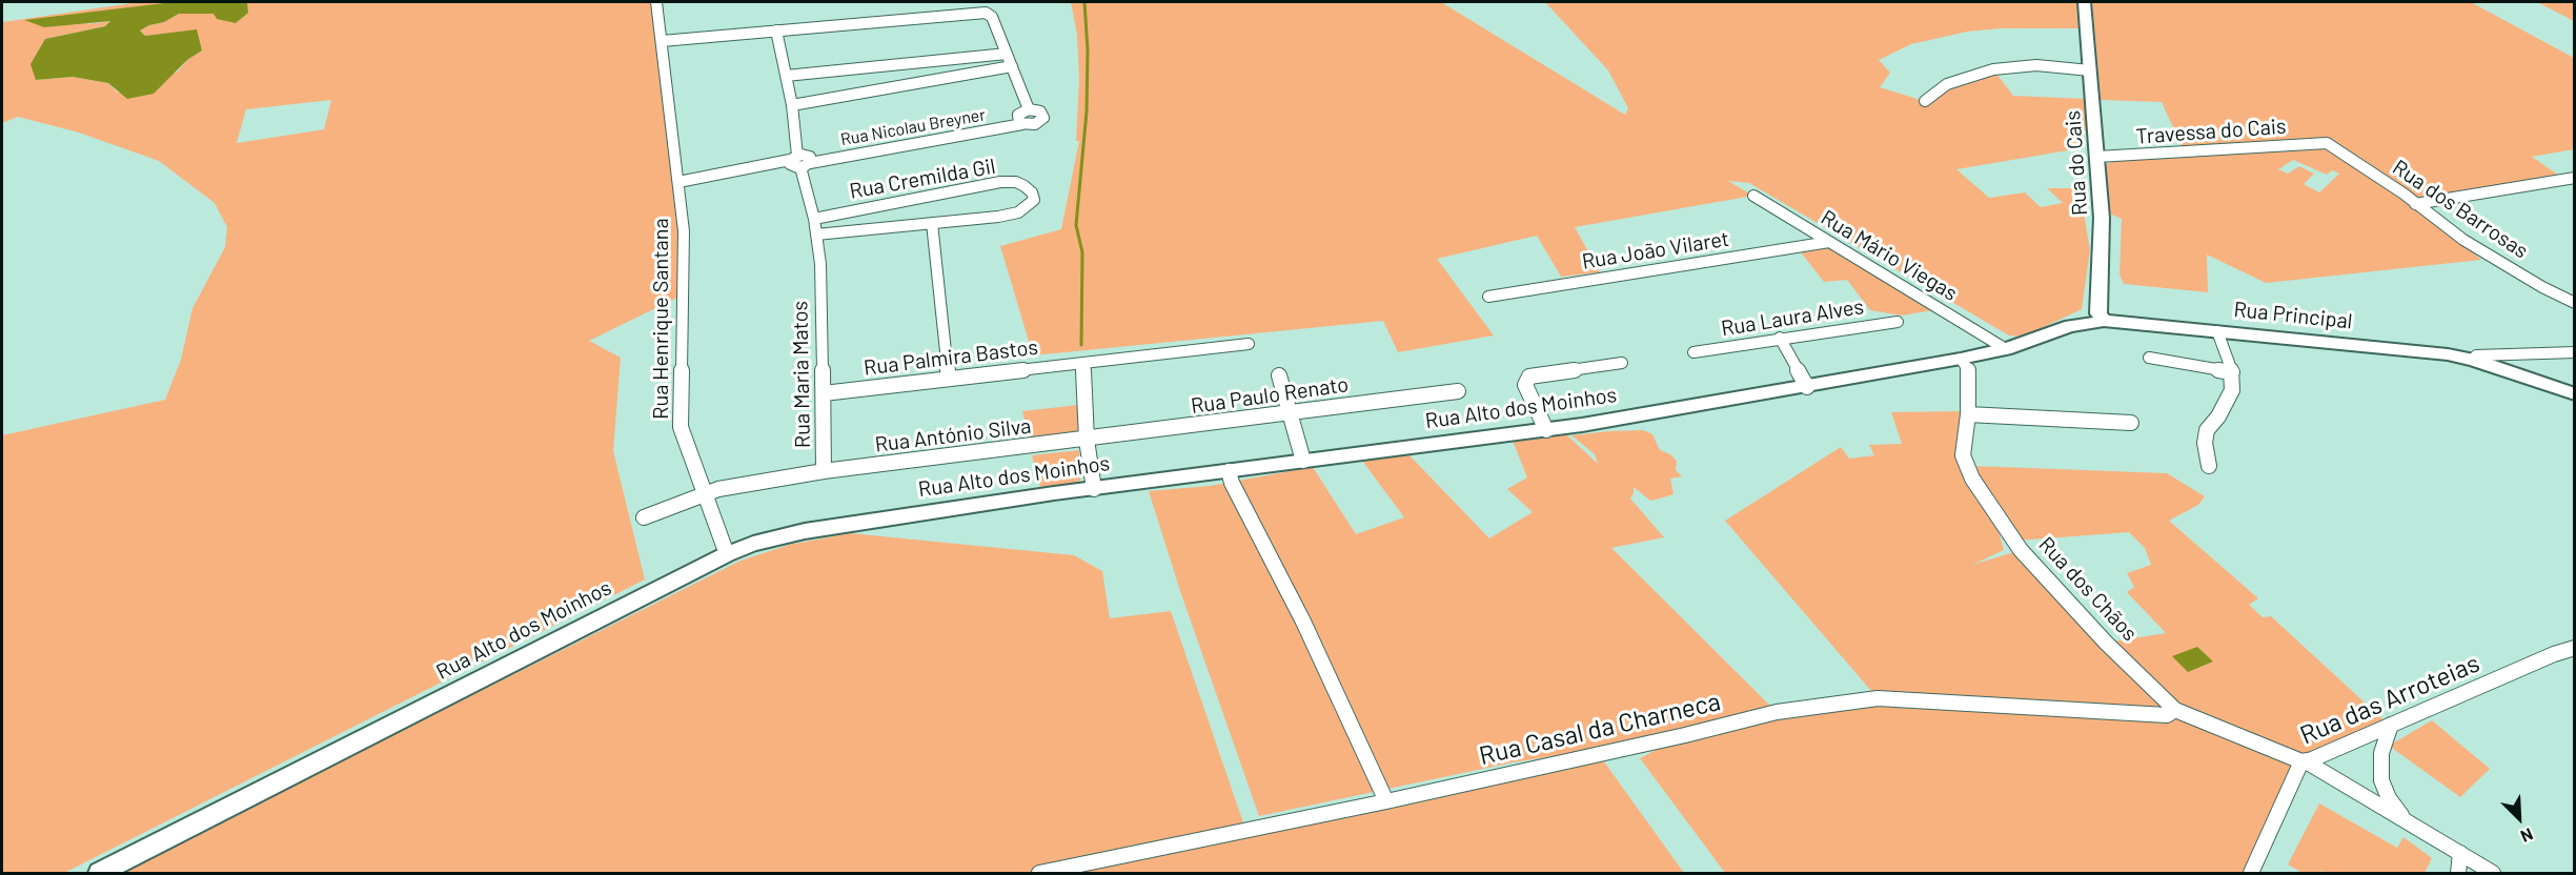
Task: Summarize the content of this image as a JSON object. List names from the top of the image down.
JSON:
{
  "streets": {
    "street": [
      "Rua Nicolau Breyner",
      "Travessa do Cais",
      "Rua do Cais",
      "Rua Cremilda Gil",
      "Rua dos Barrosas",
      "Rua João Vilaret",
      "Rua Mário Viegas",
      "Rua Principal",
      "Rua Laura Alves",
      "Rua Henrique Santana",
      "Rua Palmira Bastos",
      "Rua Maria Matos",
      "Rua Paulo Renato",
      "Rua Alto dos Moinhos",
      "Rua António Silva",
      "Rua dos Chãos",
      "Rua das Arroteias",
      "Rua Casal da Charneca"
    ]
  },
  "crossings": [
    ["Rua Nicolau Breyner", "Rua Henrique Santana"],
    ["Rua Nicolau Breyner", "Rua Maria Matos"],
    ["Travessa do Cais", "Rua do Cais"],
    ["Travessa do Cais", "Rua dos Barrosas"],
    ["Rua do Cais", "Rua Principal"],
    ["Rua Cremilda Gil", "Rua Maria Matos"],
    ["Rua João Vilaret", "Rua Mário Viegas"],
    ["Rua Mário Viegas", "Rua Principal"],
    ["Rua Mário Viegas", "Rua Alto dos Moinhos"],
    ["Rua Principal", "Rua Alto dos Moinhos"],
    ["Rua Henrique Santana", "Rua Maria Matos"],
    ["Rua Henrique Santana", "Rua Alto dos Moinhos"],
    ["Rua Palmira Bastos", "Rua Maria Matos"],
    ["Rua Maria Matos", "Rua António Silva"],
    ["Rua Paulo Renato", "Rua António Silva"],
    ["Rua Alto dos Moinhos", "Rua dos Chãos"],
    ["Rua dos Chãos", "Rua das Arroteias"],
    ["Rua dos Chãos", "Rua Casal da Charneca"]
  ],
  "north": "bottom right"
}
